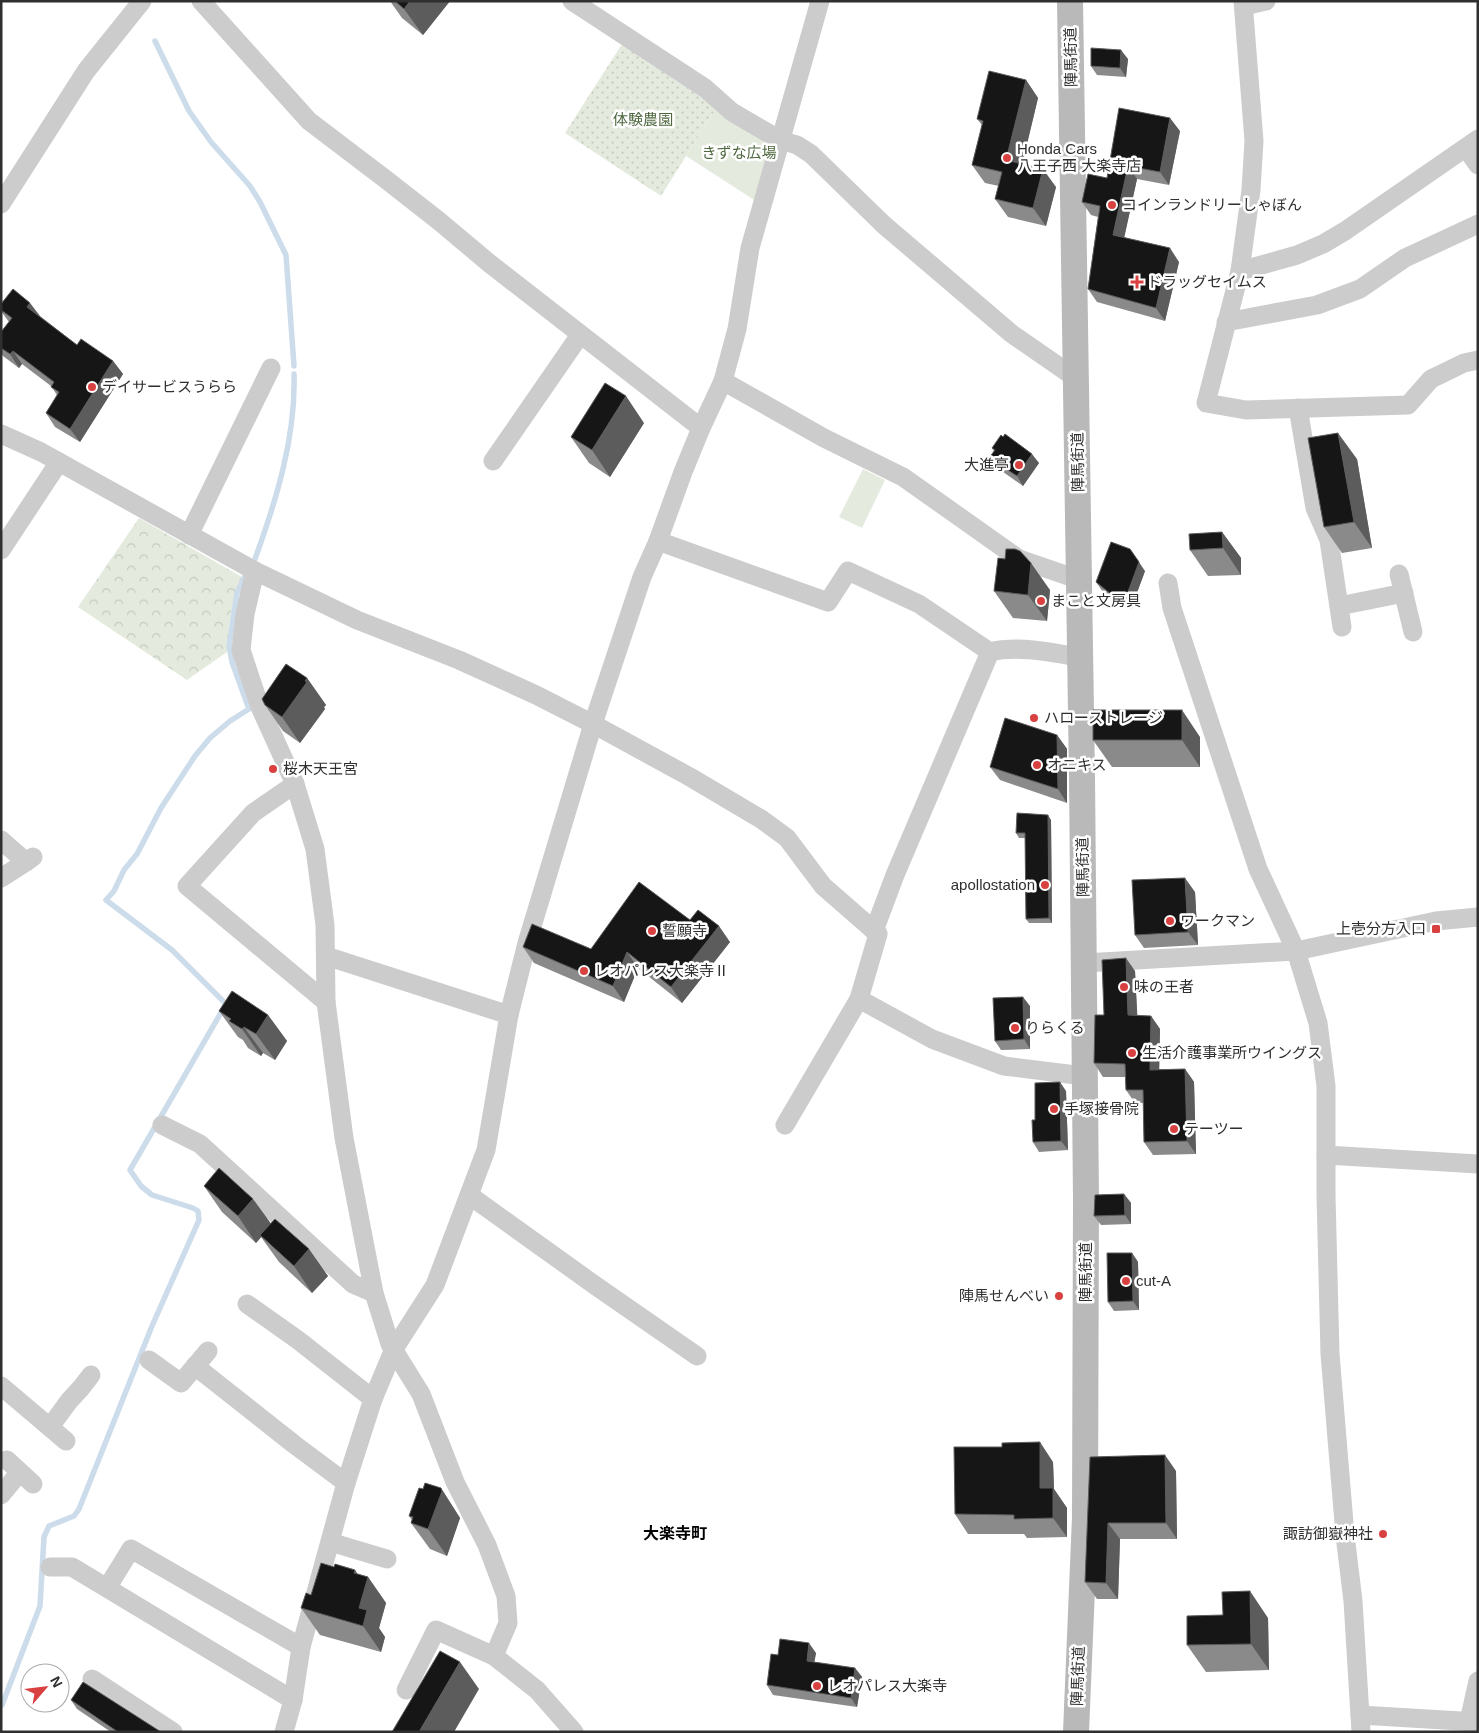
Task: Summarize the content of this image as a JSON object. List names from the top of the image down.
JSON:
{
  "streets": {
    "main road": ["陣馬街道"]
  },
  "districts": ["大楽寺町"],
  "parks": ["体験農園", "きずな広場"],
  "places": {
    "other": [
      "Honda Cars 八王子西 大楽寺店",
      "コインランドリーしゃぼん",
      "デイサービスうらら",
      "大進亭",
      "まこと文房具",
      "ハローストレージ",
      "オニキス",
      "桜木天王宮",
      "apollostation",
      "ワークマン",
      "誓願寺",
      "レオパレス大楽寺Ⅱ",
      "味の王者",
      "りらくる",
      "生活介護事業所ウイングス",
      "手塚接骨院",
      "テーツー",
      "cut-A",
      "陣馬せんべい",
      "諏訪御嶽神社",
      "レオパレス大楽寺"
    ],
    "health": ["ドラッグセイムス"],
    "transit": ["上壱分方入口"]
  },
  "north": "top right"
}
